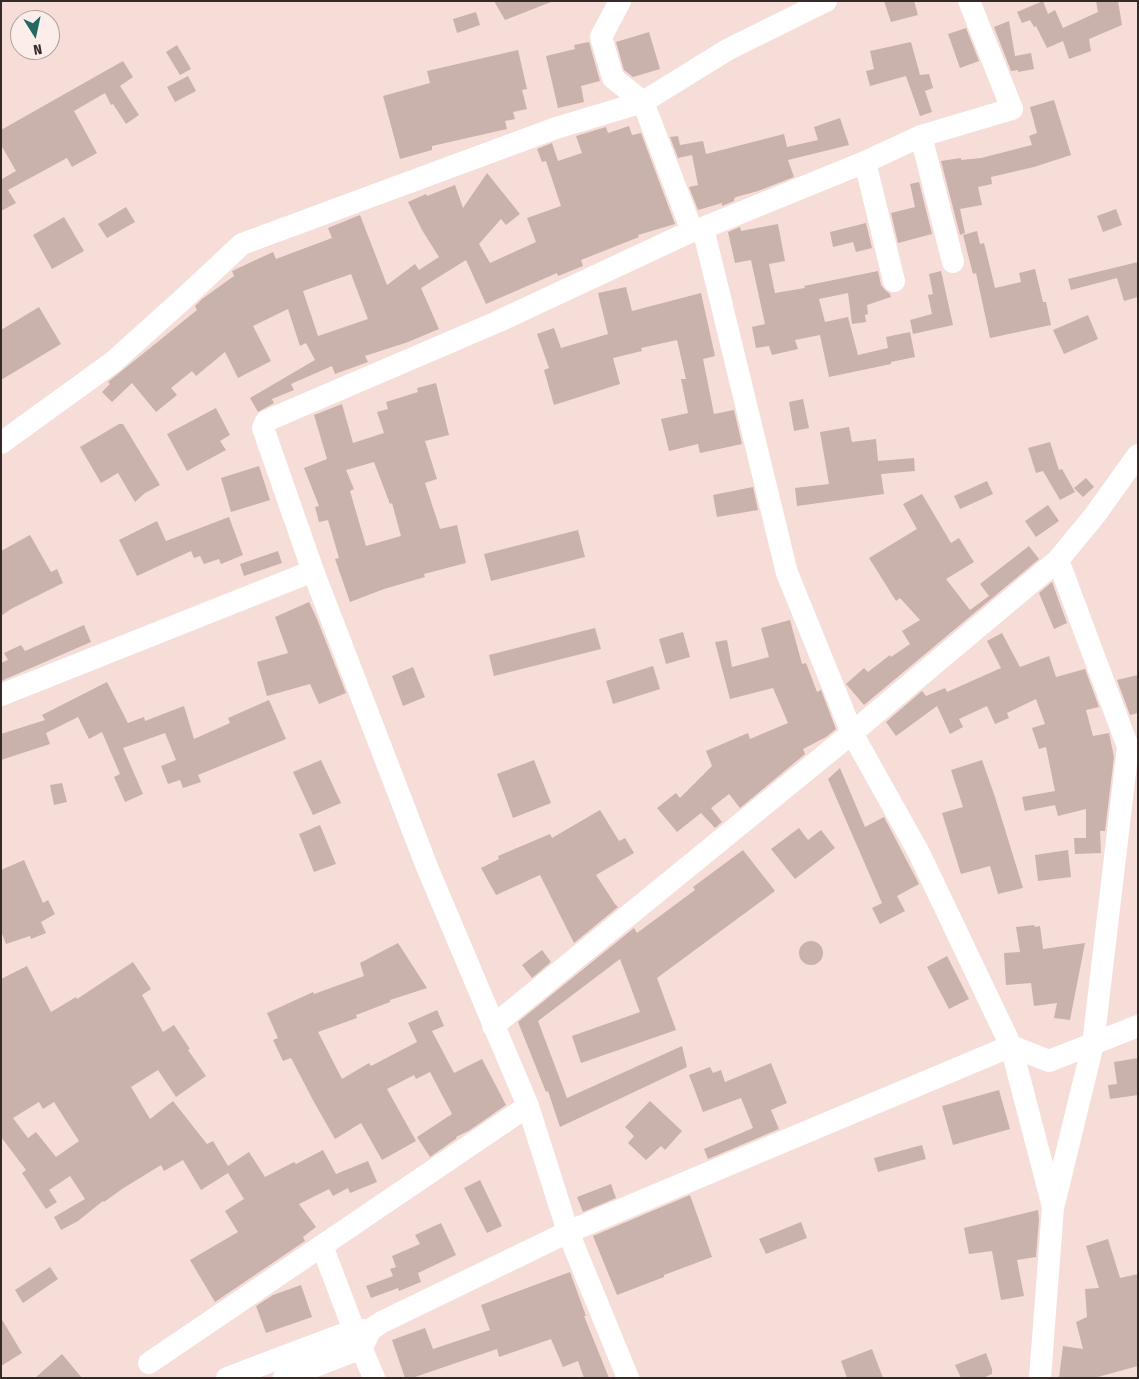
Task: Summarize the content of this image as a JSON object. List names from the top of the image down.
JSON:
{
  "north": "bottom"
}
